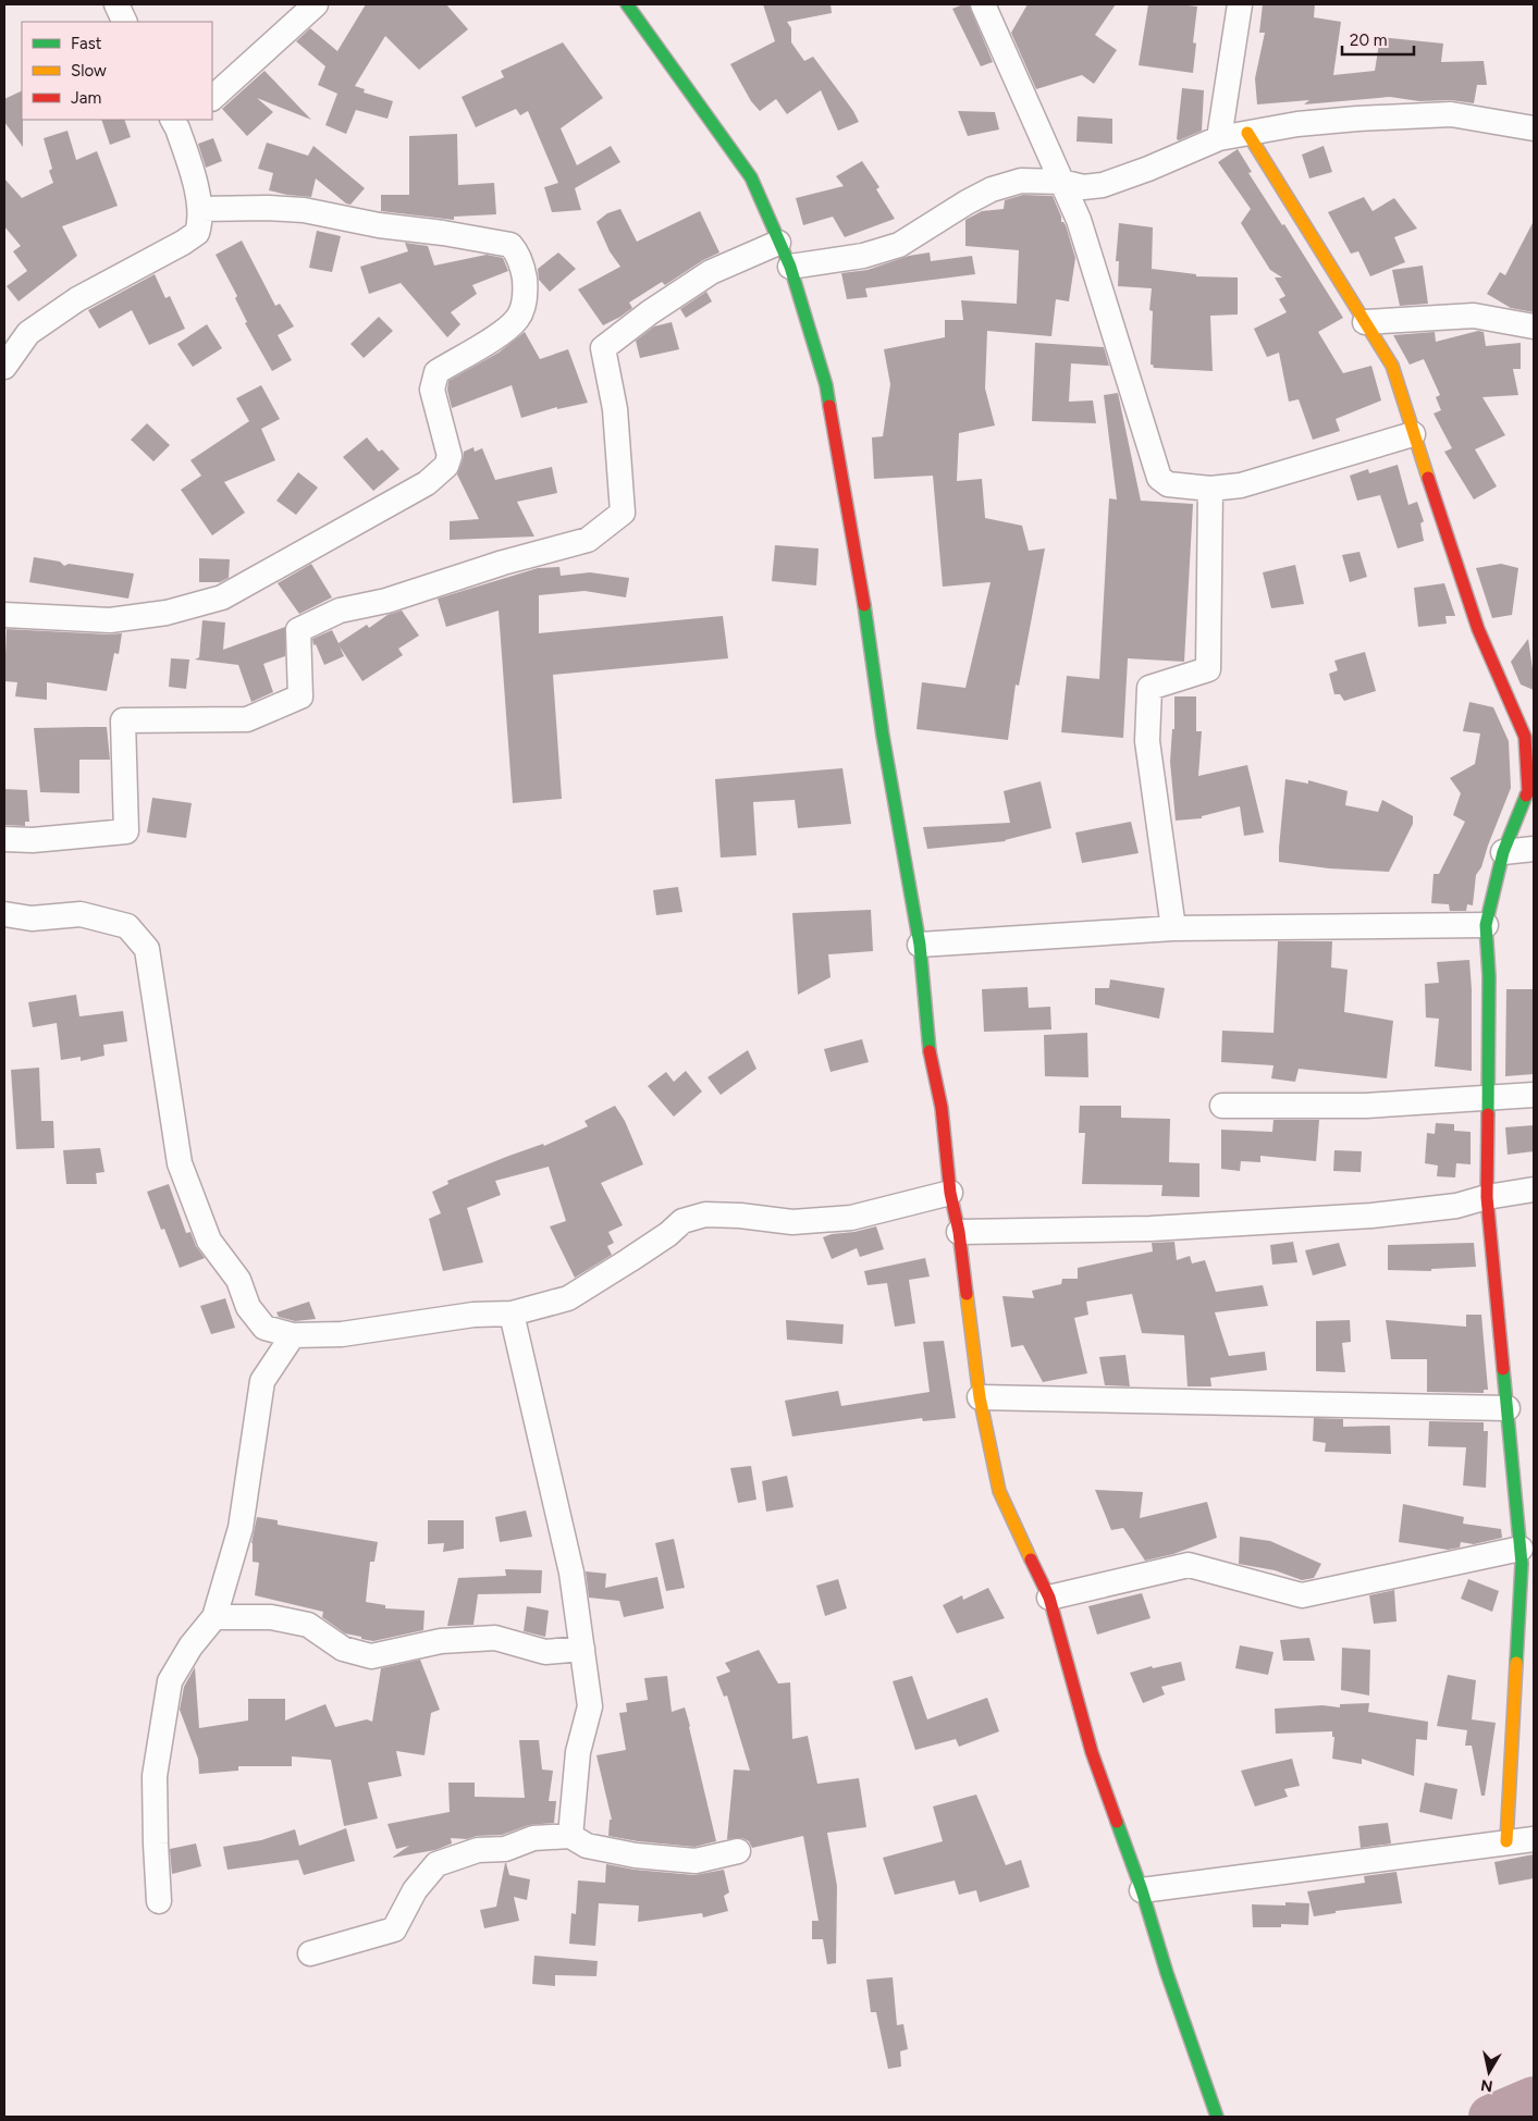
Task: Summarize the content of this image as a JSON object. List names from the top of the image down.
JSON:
{
  "legend": ["Fast", "Slow", "Jam"],
  "scale_bar": "20 m",
  "north": "bottom"
}
